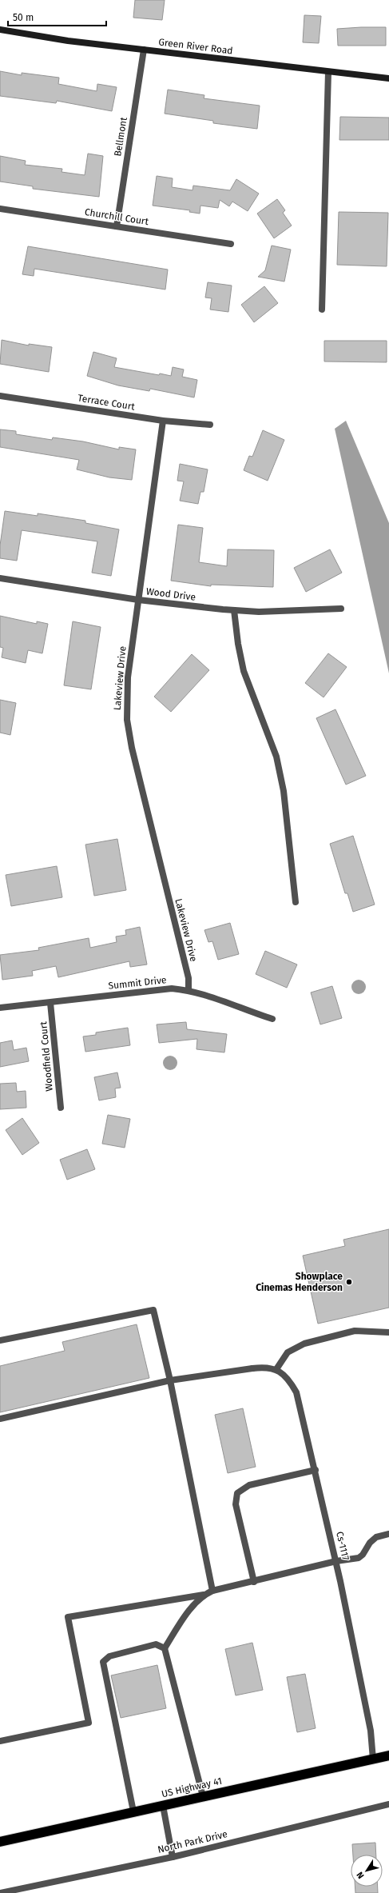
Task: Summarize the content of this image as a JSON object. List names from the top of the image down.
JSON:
{
  "streets": {
    "highway": ["US Highway 41"],
    "street": [
      "Green River Road",
      "Bellmont",
      "Churchill Court",
      "Terrace Court",
      "Wood Drive",
      "Lakeview Drive",
      "Summit Drive",
      "Woodfield Court",
      "Cs-1117",
      "North Park Drive"
    ]
  },
  "crossings": [
    ["Green River Road", "Bellmont"],
    ["Bellmont", "Churchill Court"],
    ["Terrace Court", "Lakeview Drive"],
    ["Wood Drive", "Lakeview Drive"],
    ["Lakeview Drive", "Summit Drive"],
    ["Summit Drive", "Woodfield Court"],
    ["Cs-1117", "US Highway 41"]
  ],
  "places": ["Showplace Cinemas Henderson"],
  "scale_bar": "50 m",
  "north": "bottom left"
}
